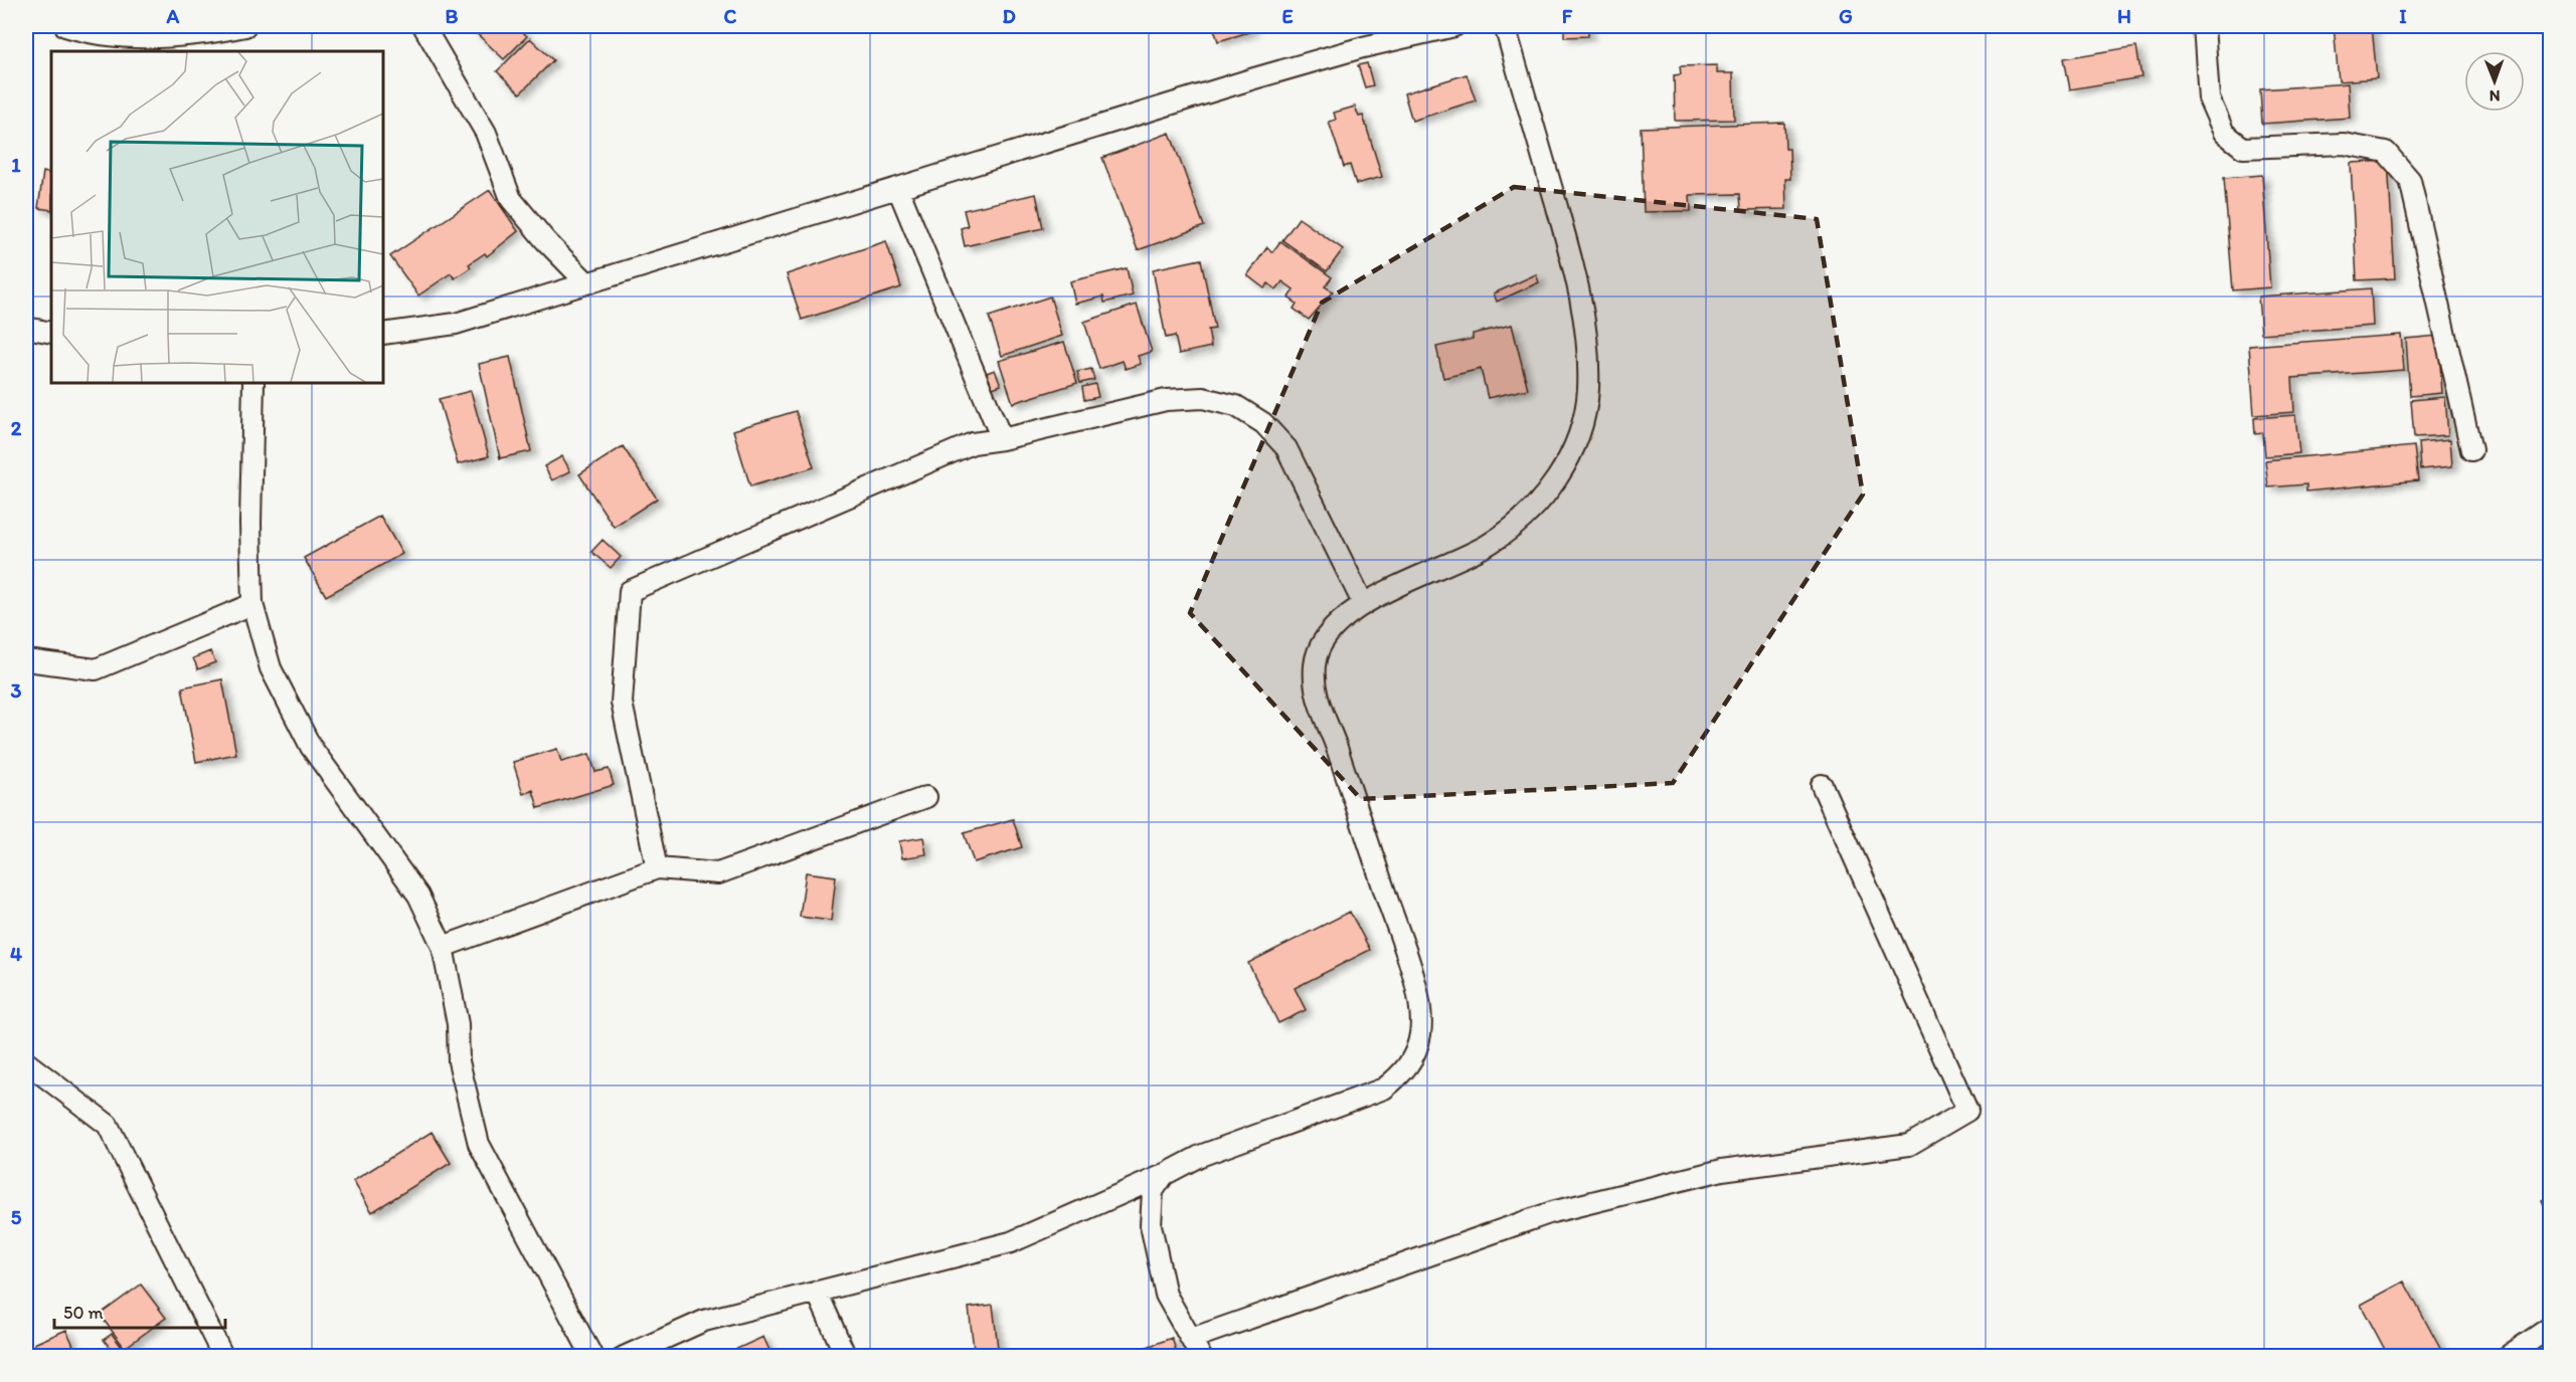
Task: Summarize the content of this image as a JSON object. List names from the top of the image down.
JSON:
{
  "scale_bar": "50 m",
  "north": "bottom",
  "grid": {
    "columns": [
      "A",
      "B",
      "C",
      "D",
      "E",
      "F",
      "G",
      "H",
      "I"
    ],
    "rows": [
      "1",
      "2",
      "3",
      "4",
      "5"
    ]
  }
}
